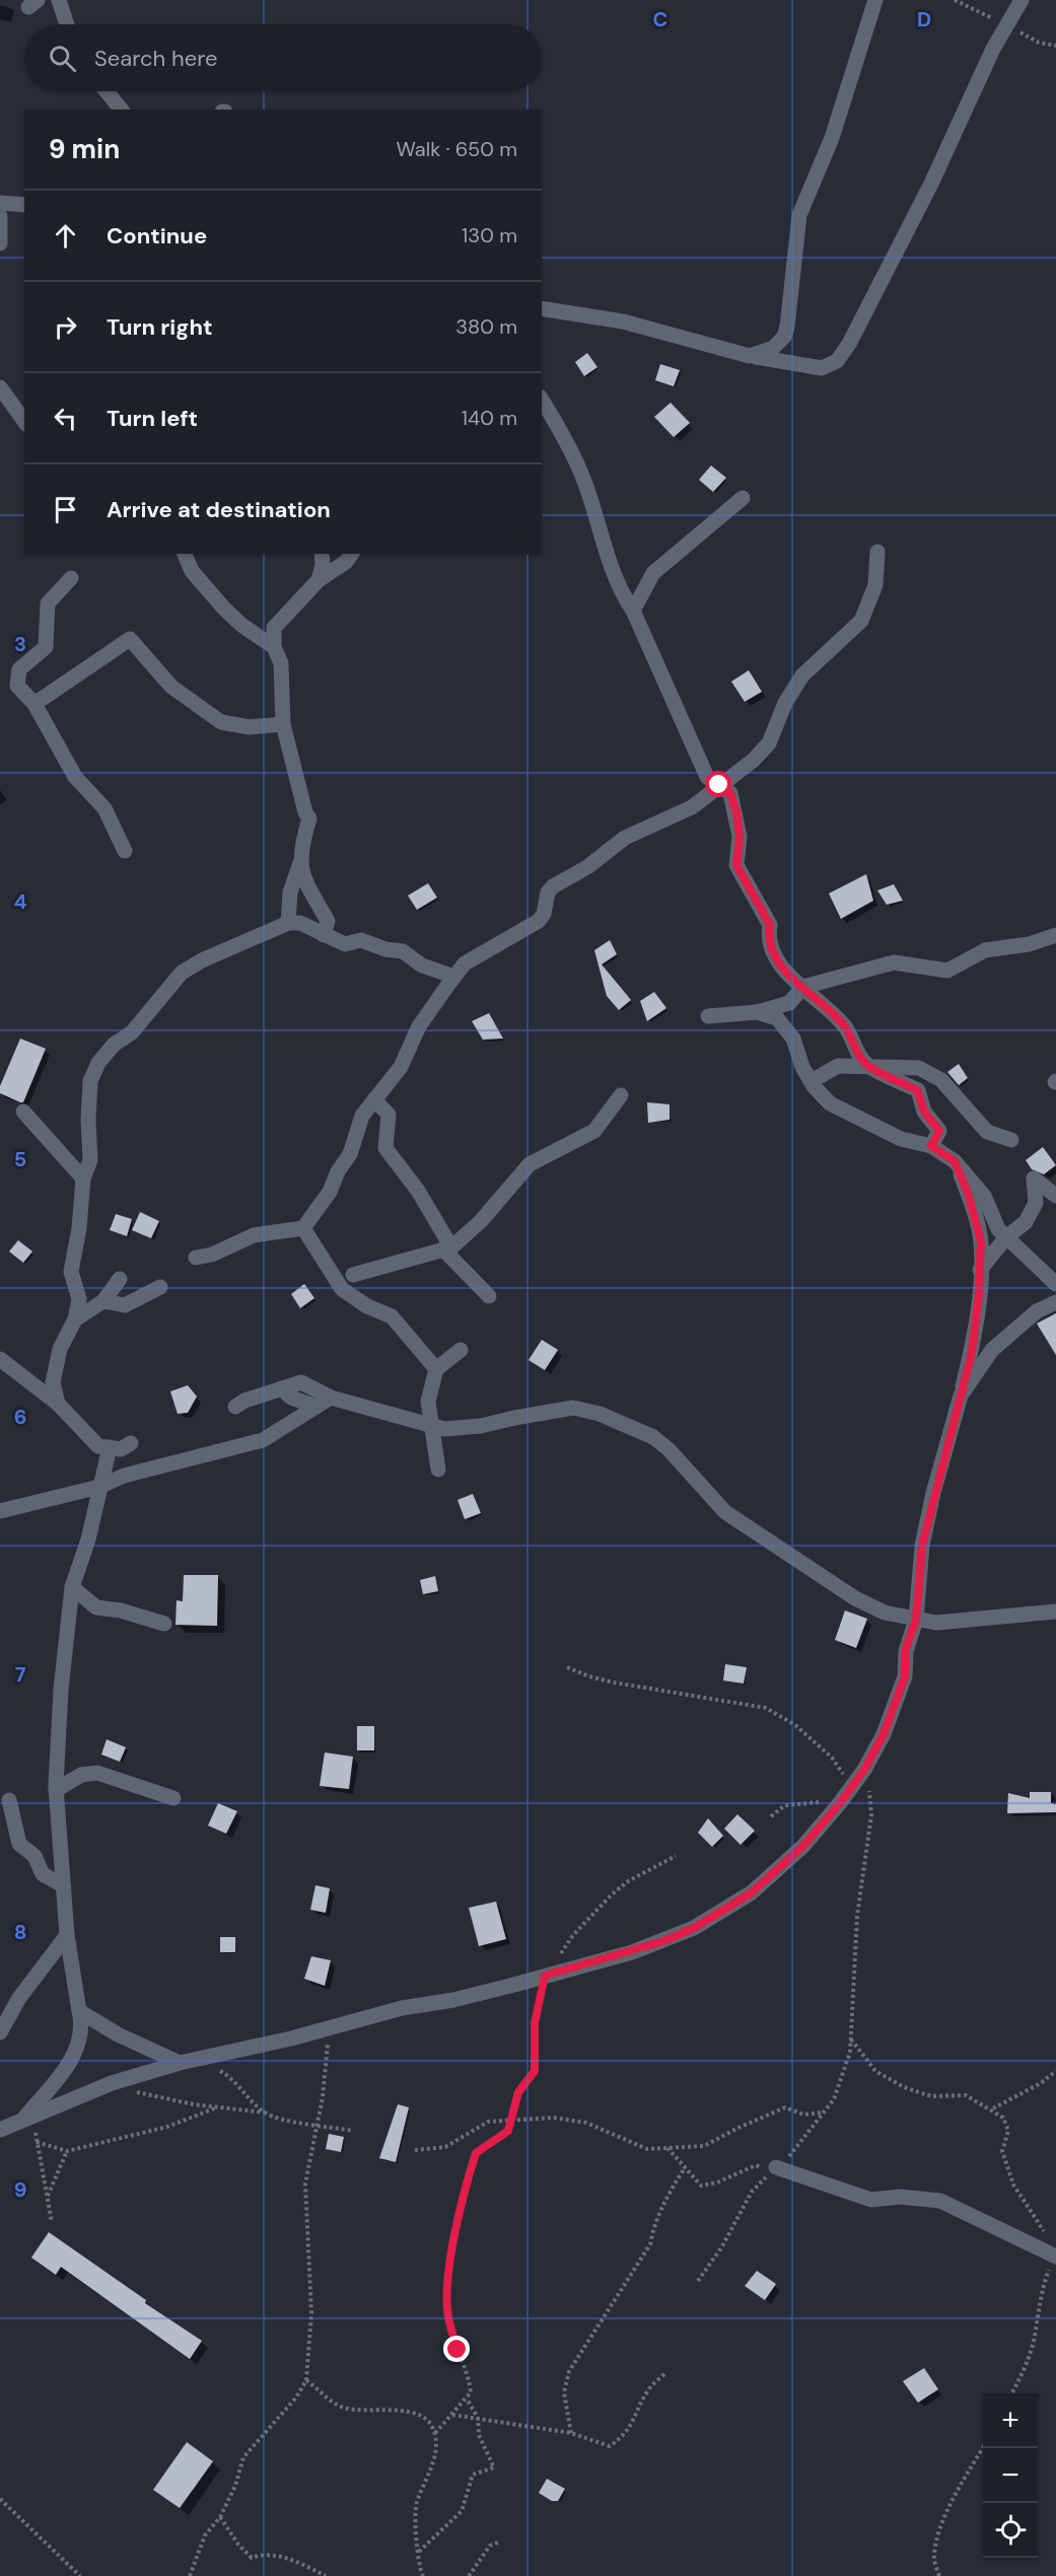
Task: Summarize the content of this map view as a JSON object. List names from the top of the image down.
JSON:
{
  "page": {
    "search": "Search here",
    "heading": ["9 min", "Walk · 650 m"],
    "list": [
      ["Continue", "130 m"],
      ["Turn right", "380 m"],
      ["Turn left", "140 m"],
      "Arrive at destination"
    ],
    "map_buttons": ["+", "−"]
  },
  "grid": {
    "columns": ["C", "D"],
    "rows": [
      "3",
      "4",
      "5",
      "6",
      "7",
      "8",
      "9"
    ]
  }
}
